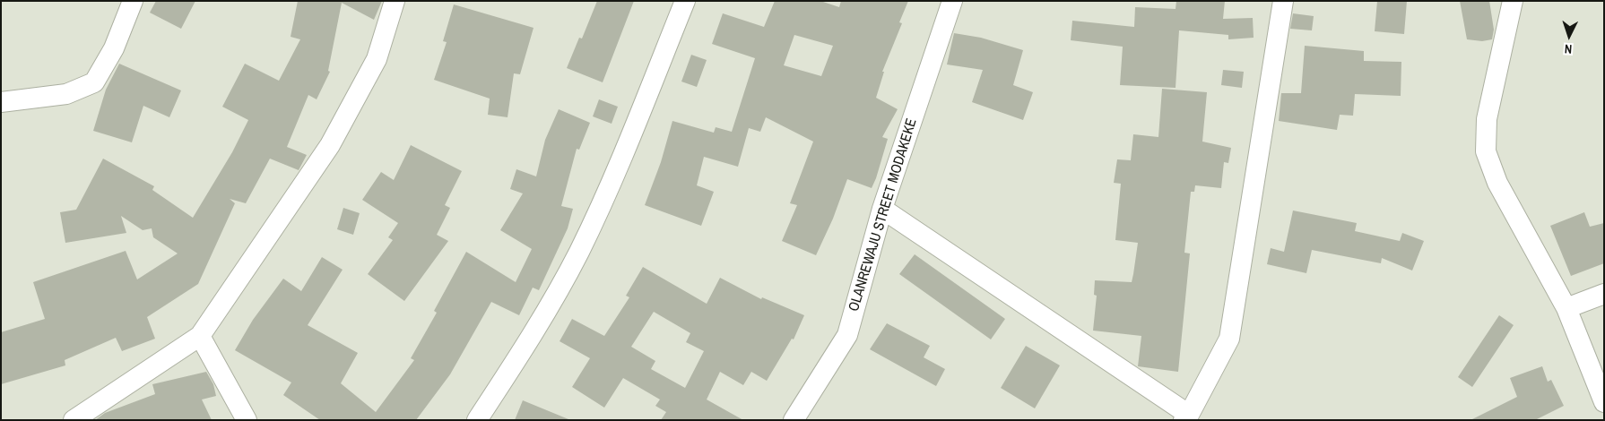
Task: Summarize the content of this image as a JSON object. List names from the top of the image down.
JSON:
{
  "streets": {
    "street": ["OLANREWAJU STREET MODAKEKE"]
  },
  "north": "bottom"
}
